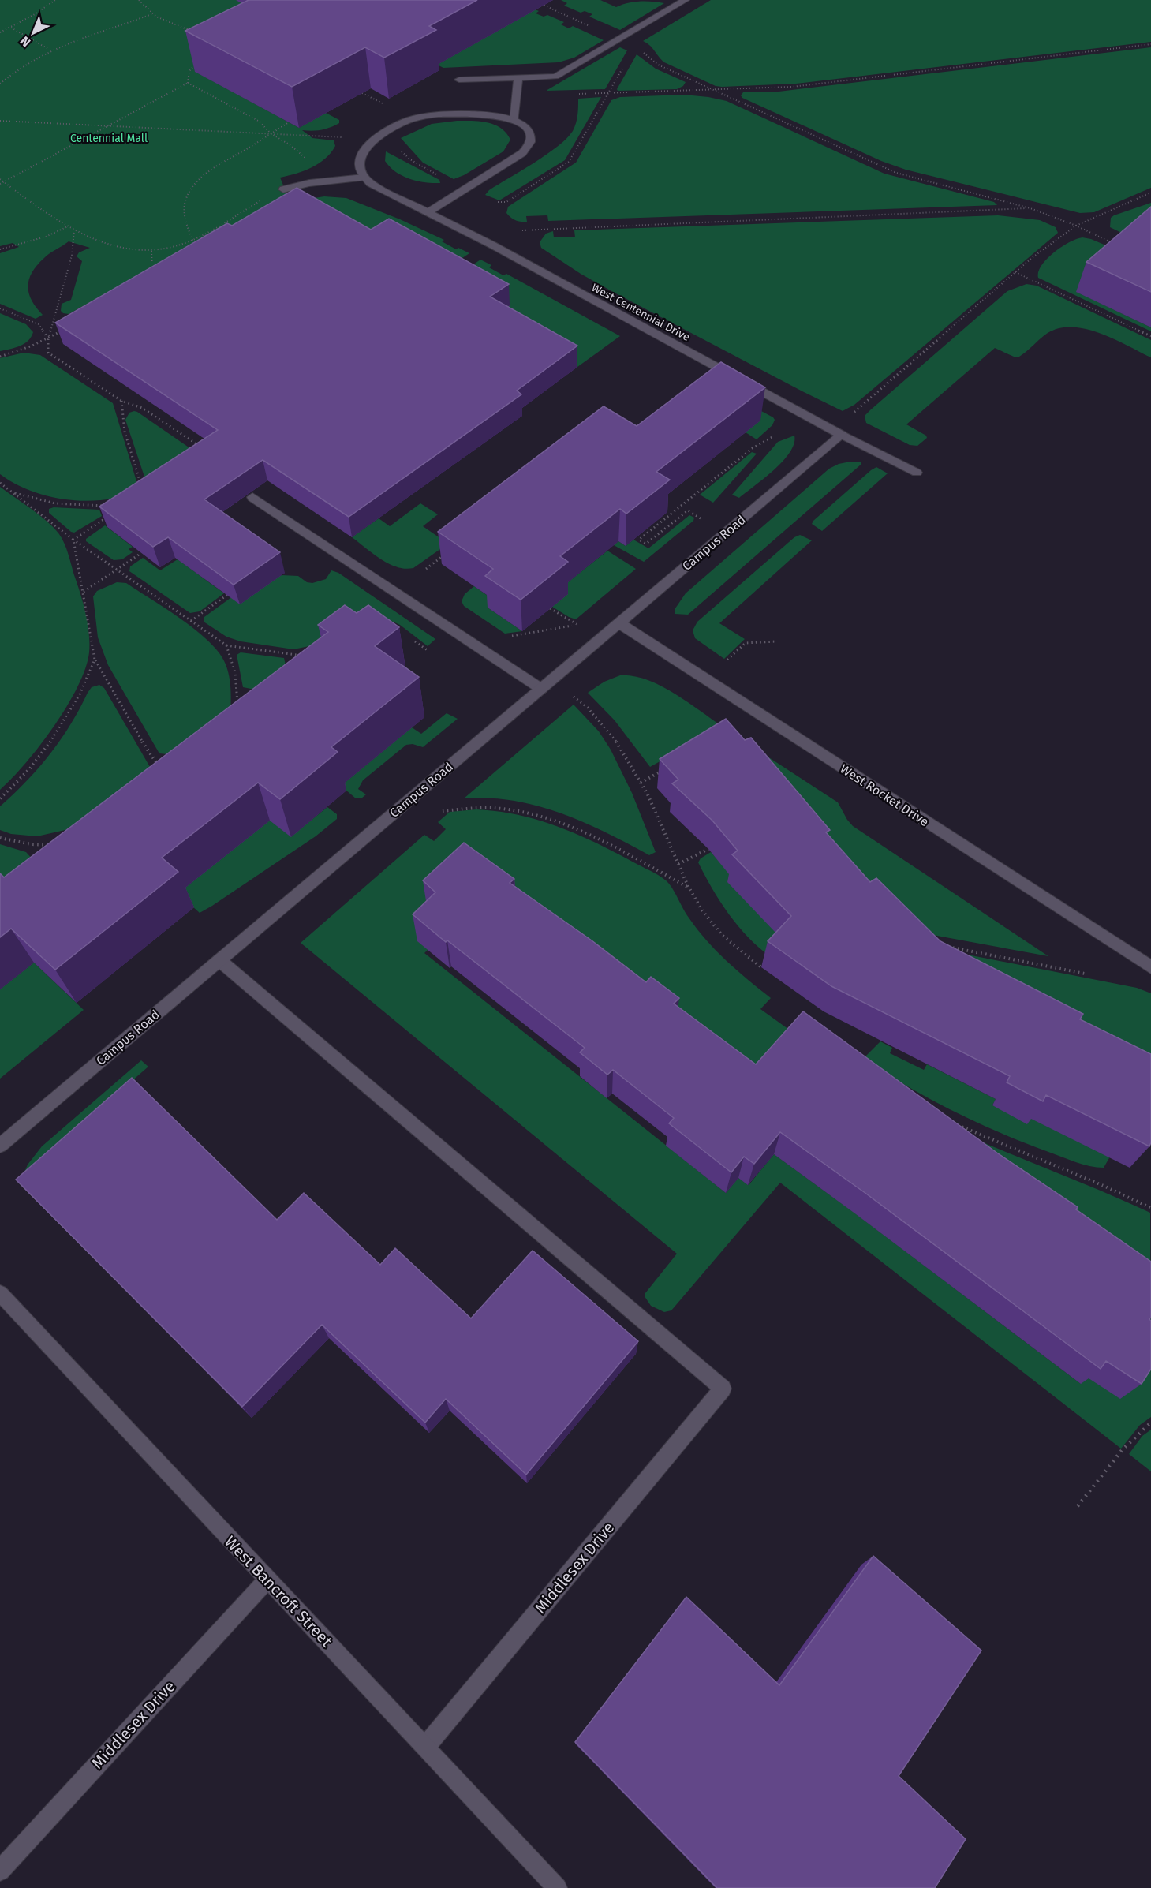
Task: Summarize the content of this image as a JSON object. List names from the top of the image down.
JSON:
{
  "streets": {
    "street": [
      "West Centennial Drive",
      "Campus Road",
      "West Rocket Drive",
      "Middlesex Drive",
      "West Bancroft Street"
    ]
  },
  "crossings": [
    ["West Centennial Drive", "Campus Road"],
    ["Campus Road", "West Rocket Drive"],
    ["Campus Road", "Middlesex Drive"],
    ["Middlesex Drive", "West Bancroft Street"]
  ],
  "parks": ["Centennial Mall"],
  "north": "bottom left"
}
